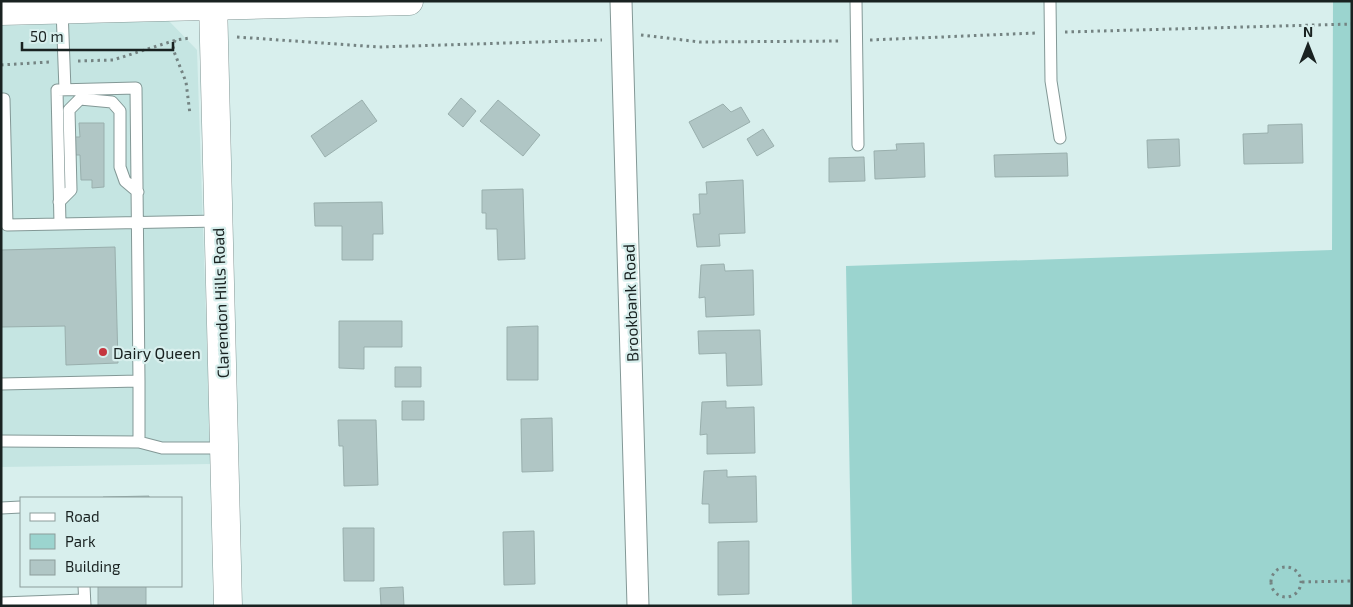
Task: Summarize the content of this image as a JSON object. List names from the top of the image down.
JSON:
{
  "streets": {
    "street": ["Clarendon Hills Road", "Brookbank Road"]
  },
  "places": ["Dairy Queen"],
  "legend": ["Road", "Park", "Building"],
  "scale_bar": "50 m",
  "north": "top"
}
